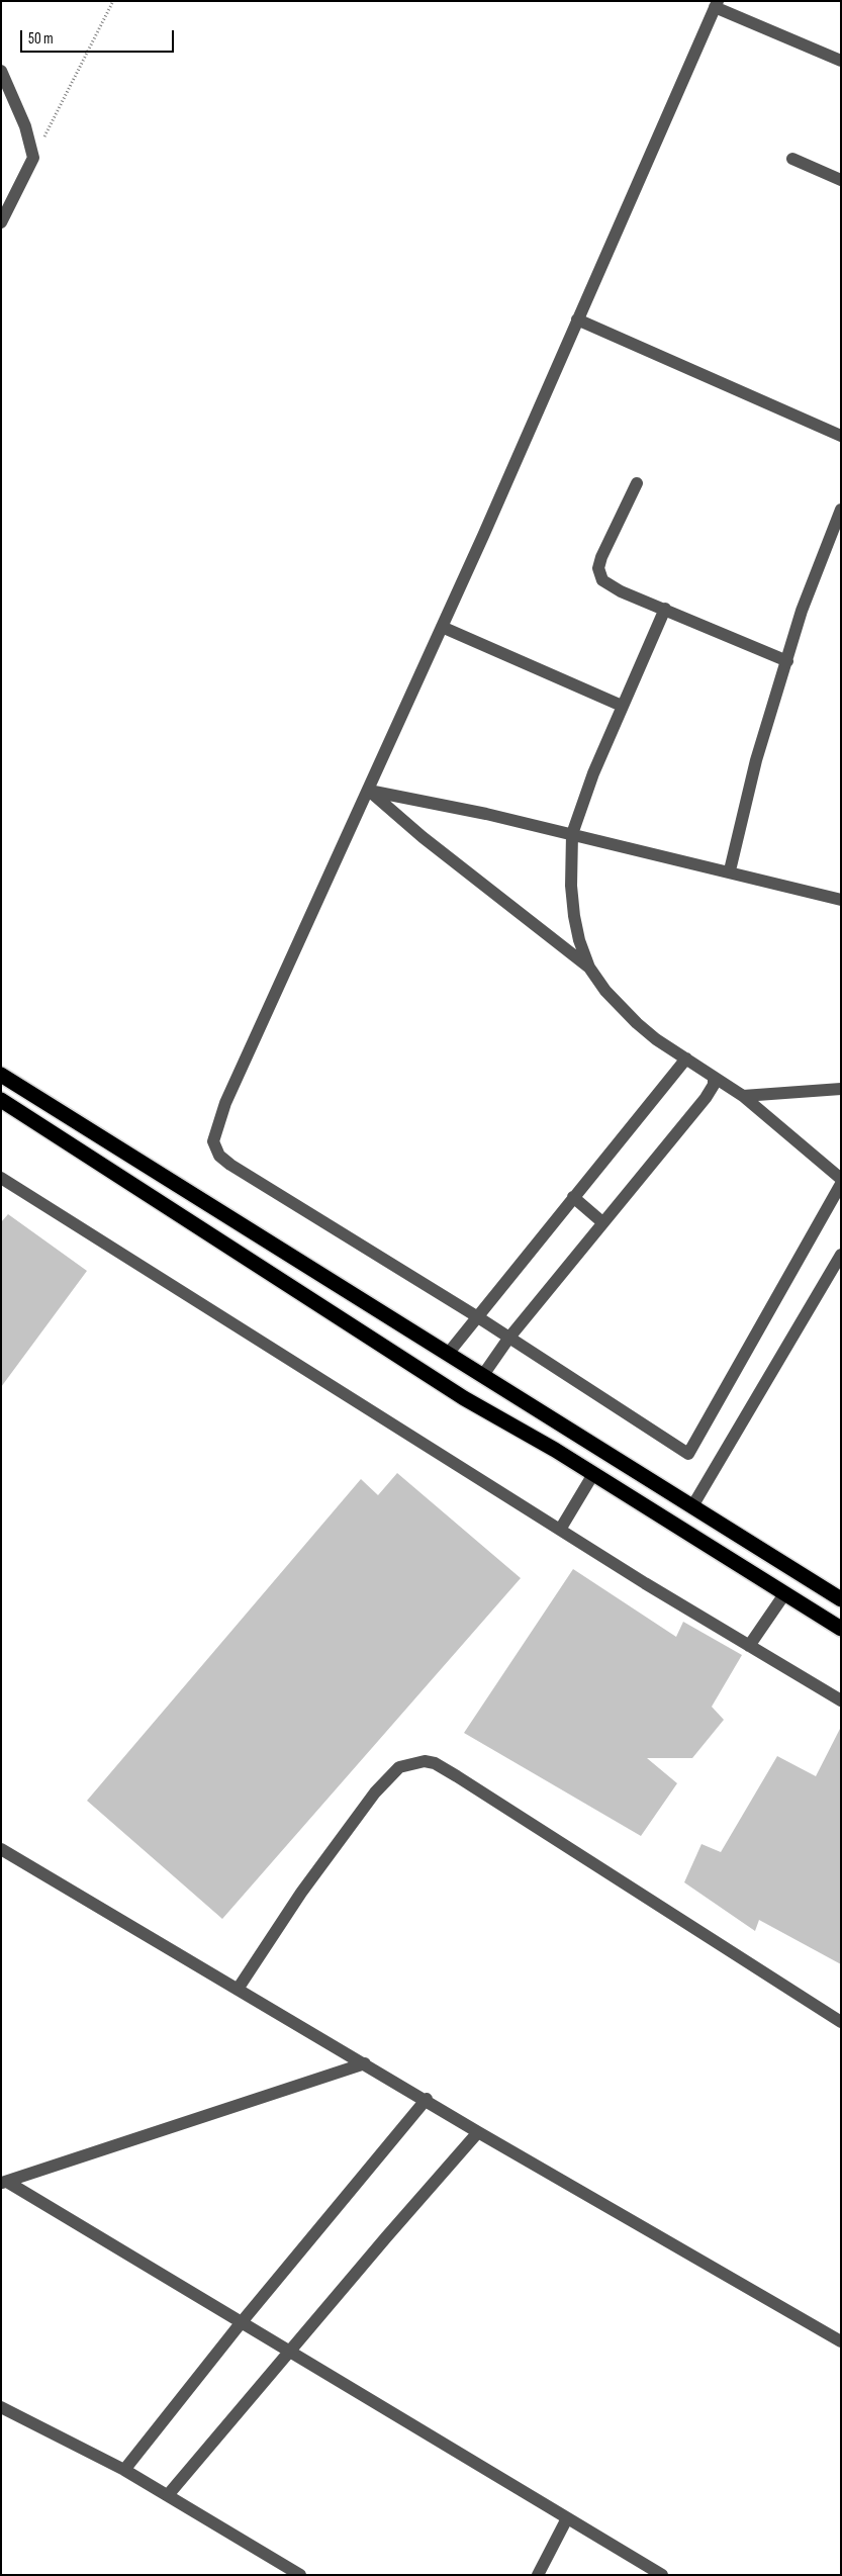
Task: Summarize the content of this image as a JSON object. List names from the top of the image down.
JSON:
{
  "scale_bar": "50 m"
}
